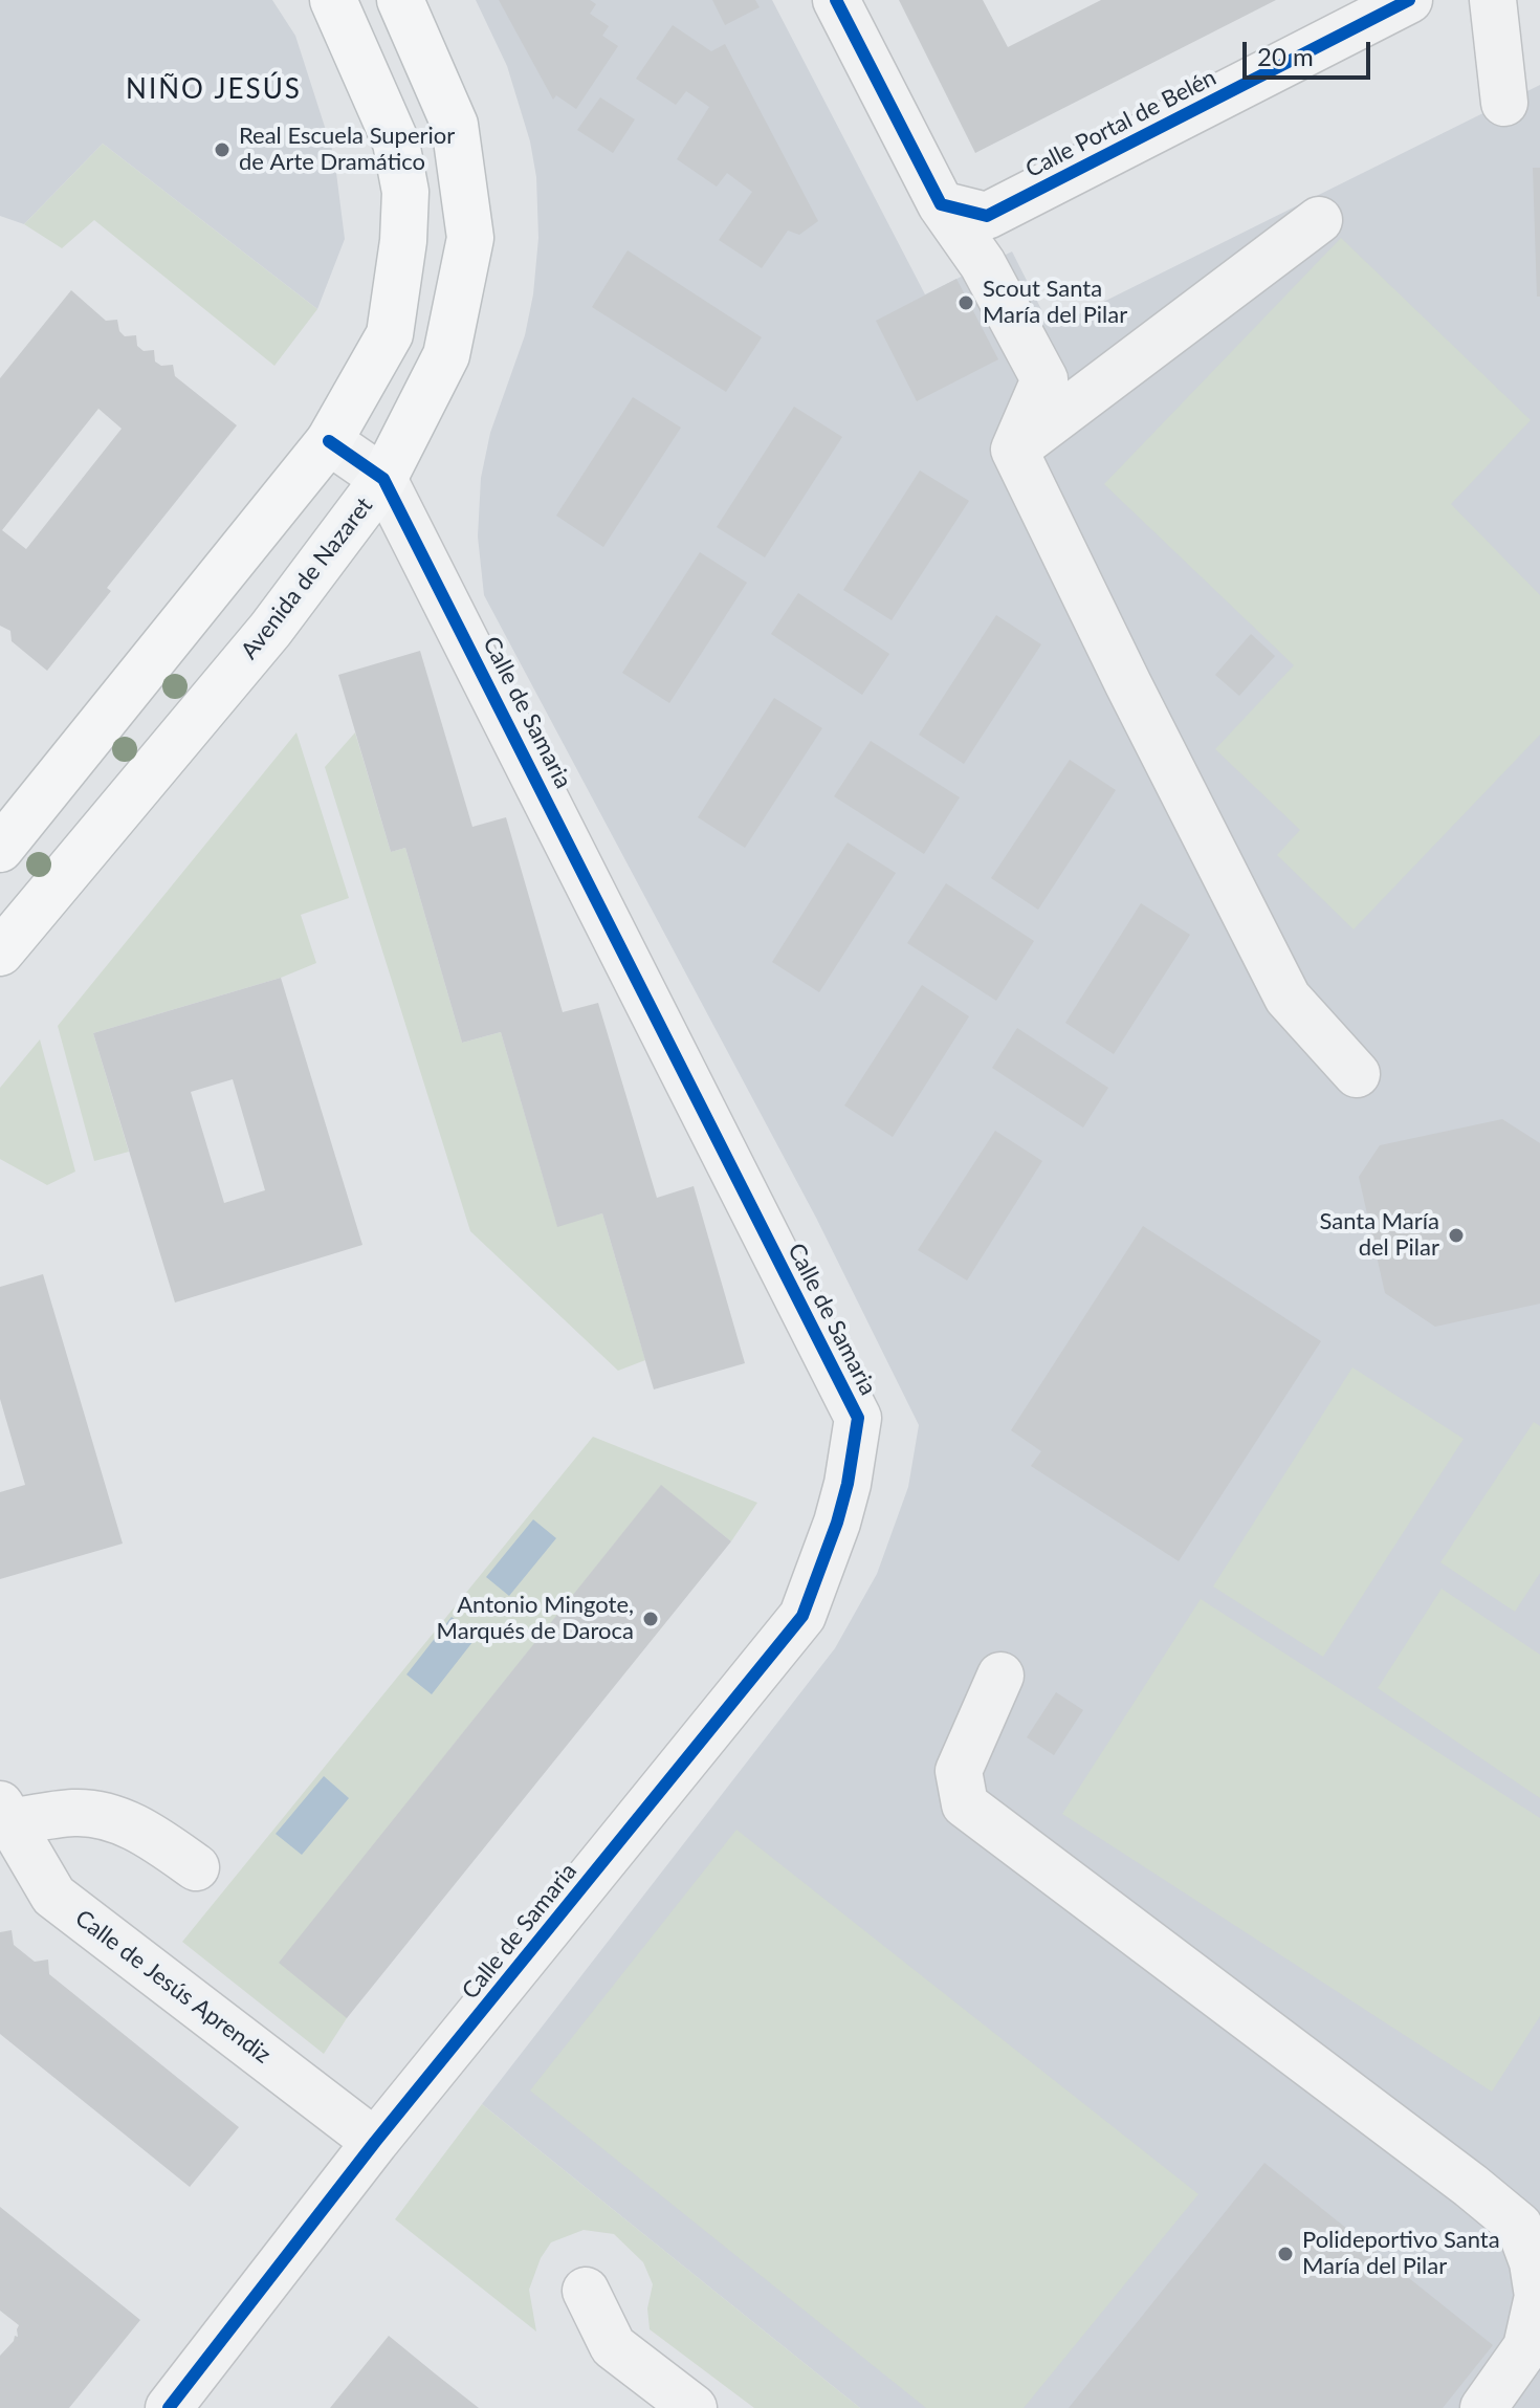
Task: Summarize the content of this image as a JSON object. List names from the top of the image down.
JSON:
{
  "streets": {
    "main road": ["Avenida de Nazaret"],
    "street": ["Calle Portal de Belén", "Calle de Samaria", "Calle de Jesús Aprendiz"]
  },
  "crossings": [
    ["Avenida de Nazaret", "Calle de Samaria"],
    ["Calle de Samaria", "Calle de Jesús Aprendiz"]
  ],
  "districts": ["NIÑO JESÚS"],
  "places": [
    "Real Escuela Superior de Arte Dramático",
    "Scout Santa María del Pilar",
    "Santa María del Pilar",
    "Antonio Mingote, Marqués de Daroca",
    "Polideportivo Santa María del Pilar"
  ],
  "scale_bar": "20 m"
}
